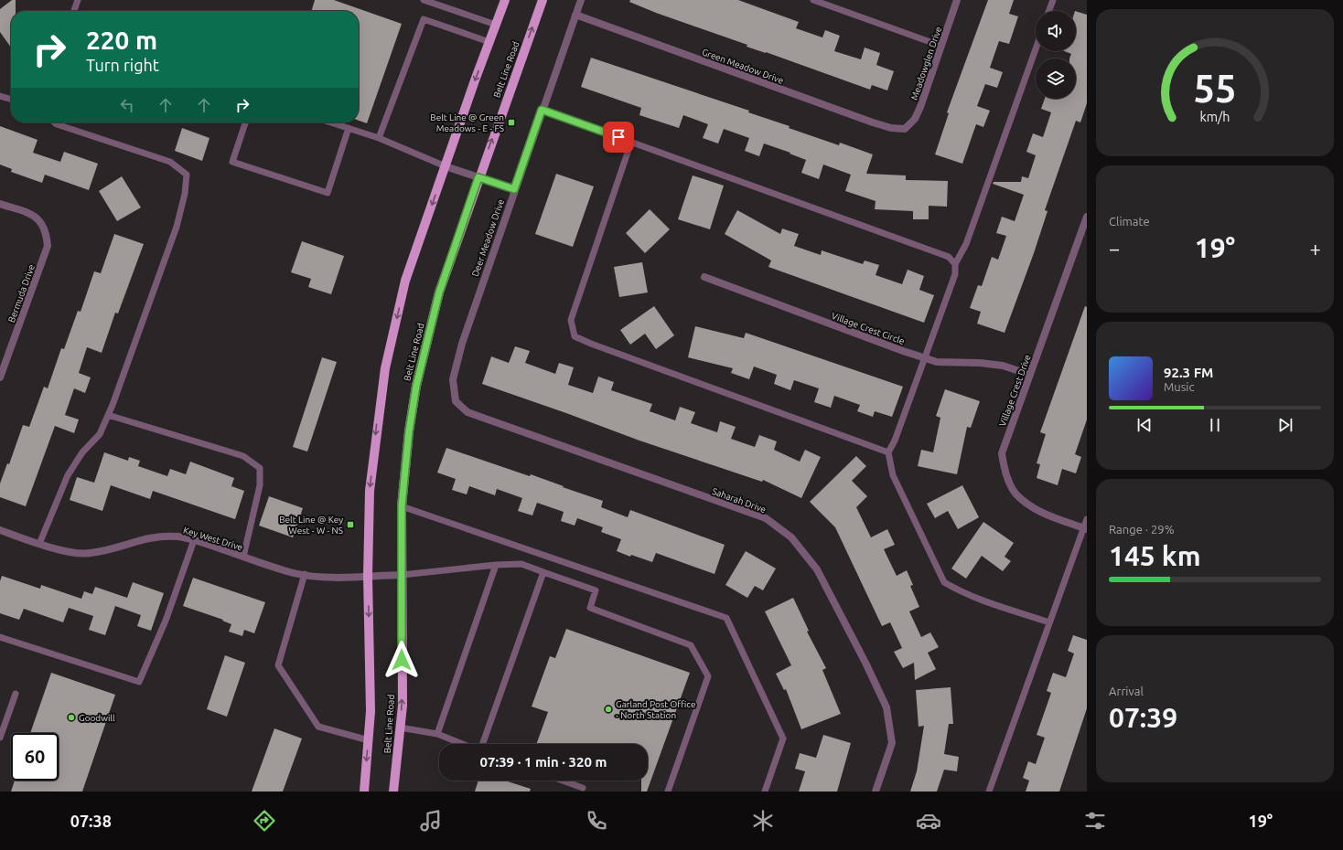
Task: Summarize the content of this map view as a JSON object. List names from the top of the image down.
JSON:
{
  "streets": {
    "main road": ["Belt Line Road"],
    "street": [
      "Meadowglen Drive",
      "Green Meadow Drive",
      "Deer Meadow Drive",
      "Bermuda Drive",
      "Village Crest Circle",
      "Village Crest Drive",
      "Saharah Drive",
      "Key West Drive"
    ]
  },
  "crossings": [
    ["Meadowglen Drive", "Green Meadow Drive"],
    ["Green Meadow Drive", "Deer Meadow Drive"],
    ["Belt Line Road", "Key West Drive"],
    ["Deer Meadow Drive", "Saharah Drive"],
    ["Village Crest Circle", "Village Crest Drive"]
  ],
  "places": {
    "transit": ["Belt Line @ Green Meadows - E - FS", "Belt Line @ Key West - W - NS"],
    "other": ["Garland Post Office - North Station", "Goodwill"]
  },
  "page": {
    "turn": ["220 m", "Turn right"],
    "tile": [
      "Climate",
      ["Range · 29%", "145 km"],
      ["Arrival", "07:39"]
    ],
    "heat": ["−", "19°", "+"],
    "song": ["92.3 FM", "Music"],
    "limit": "60",
    "trip": "07:39 · 1 min · 320 m",
    "tabs": ["07:38", "19°"],
    "gauge": ["55", "km/h"]
  }
}
